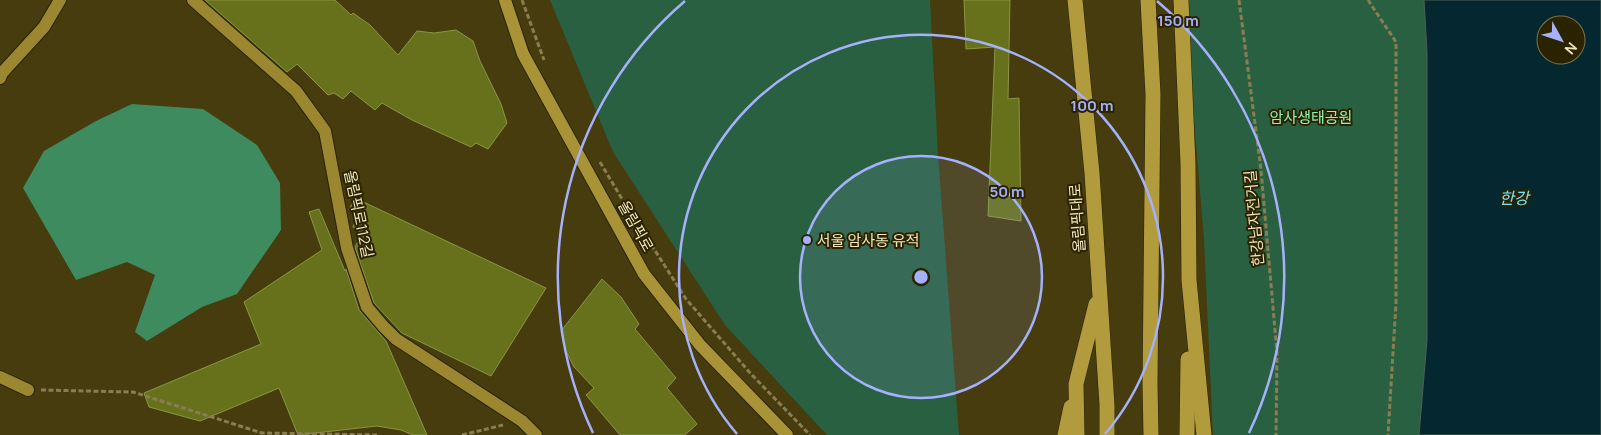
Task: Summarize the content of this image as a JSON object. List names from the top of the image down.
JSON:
{
  "streets": {
    "highway": ["올림픽대로"],
    "main road": ["올림픽로"],
    "street": ["올림픽로112길"],
    "path": ["한강남자전거길"]
  },
  "water": ["한강"],
  "parks": ["암사생태공원"],
  "places": ["서울 암사동 유적"],
  "north": "bottom right",
  "rings": ["150 m", "100 m", "50 m"]
}
